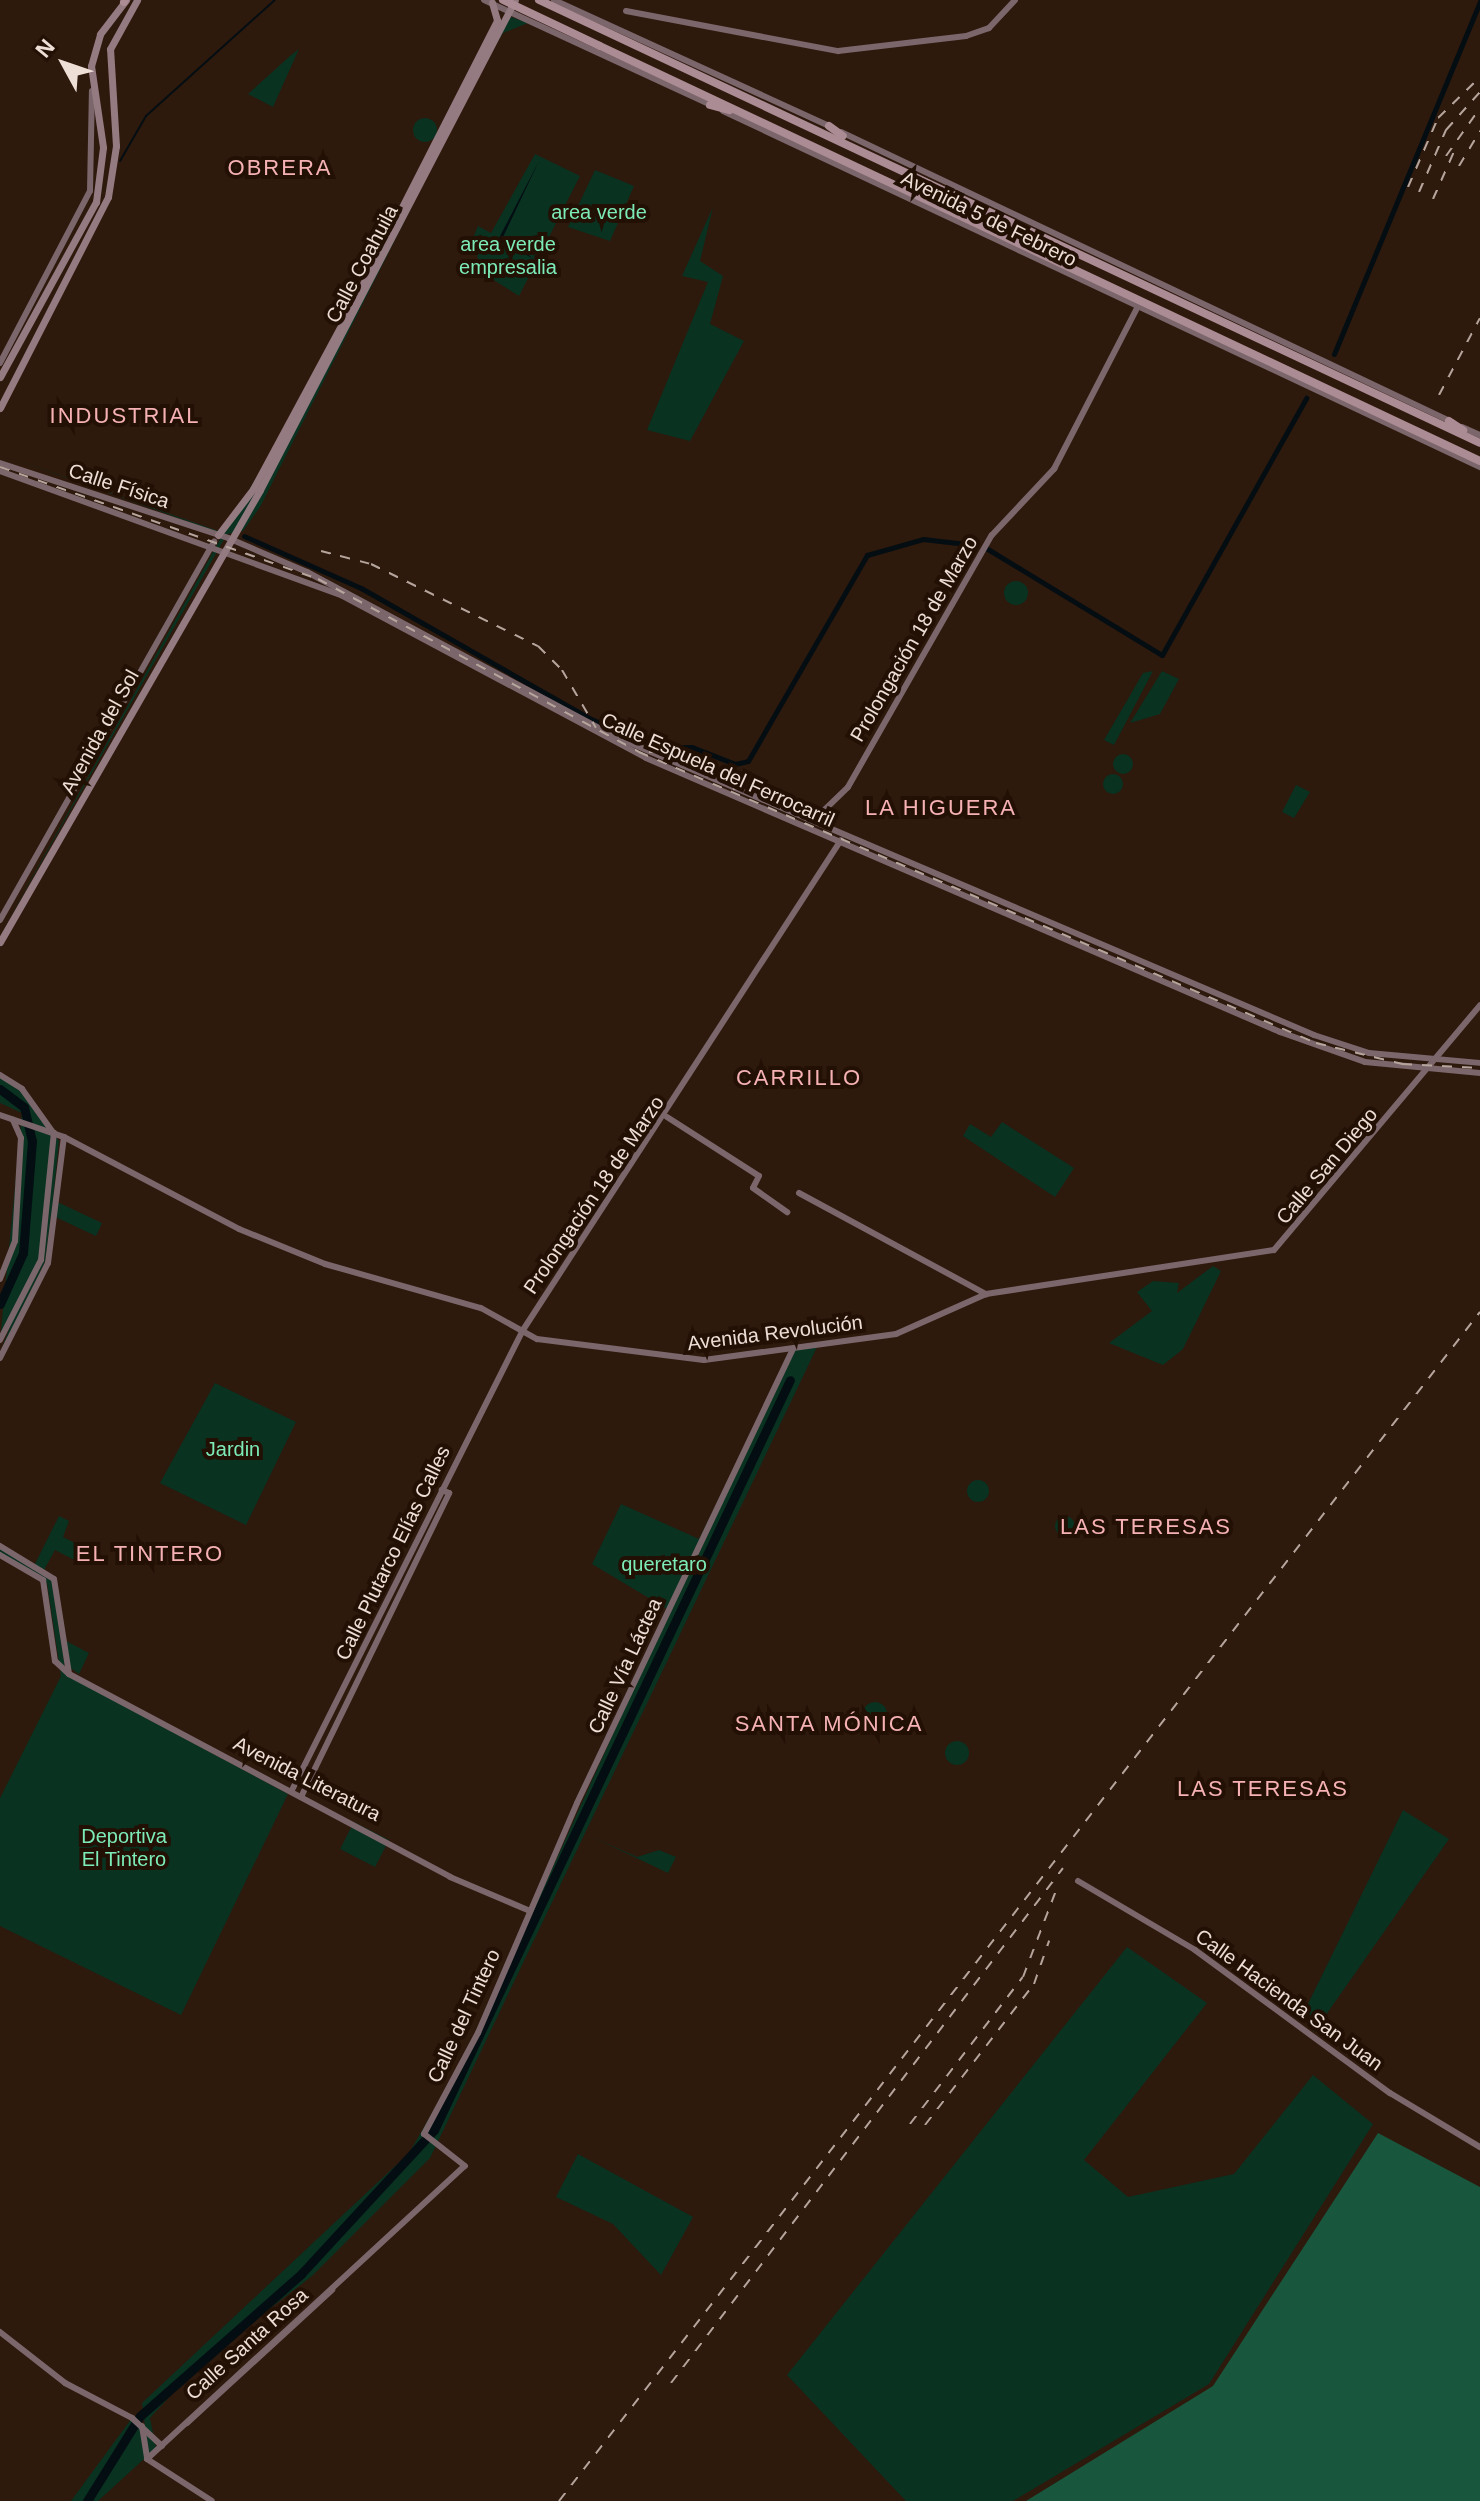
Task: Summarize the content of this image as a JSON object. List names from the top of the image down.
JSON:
{
  "streets": {
    "highway": ["Avenida 5 de Febrero"],
    "main road": ["Calle Coahuila", "Avenida del Sol"],
    "street": [
      "Calle Física",
      "Prolongación 18 de Marzo",
      "Calle Espuela del Ferrocarril",
      "Calle San Diego",
      "Avenida Revolución",
      "Calle Plutarco Elías Calles",
      "Calle Vía Láctea",
      "Avenida Literatura",
      "Calle Hacienda San Juan",
      "Calle del Tintero",
      "Calle Santa Rosa"
    ]
  },
  "crossings": [
    ["Avenida 5 de Febrero", "Calle Coahuila"],
    ["Avenida 5 de Febrero", "Prolongación 18 de Marzo"],
    ["Calle Coahuila", "Calle Física"],
    ["Calle Coahuila", "Avenida del Sol"],
    ["Calle Coahuila", "Calle Espuela del Ferrocarril"],
    ["Calle Física", "Avenida del Sol"],
    ["Calle Física", "Calle Espuela del Ferrocarril"],
    ["Prolongación 18 de Marzo", "Calle Espuela del Ferrocarril"],
    ["Prolongación 18 de Marzo", "Avenida Revolución"],
    ["Prolongación 18 de Marzo", "Calle Plutarco Elías Calles"],
    ["Avenida del Sol", "Calle Espuela del Ferrocarril"],
    ["Calle Espuela del Ferrocarril", "Calle San Diego"],
    ["Calle San Diego", "Avenida Revolución"],
    ["Avenida Revolución", "Calle Plutarco Elías Calles"],
    ["Avenida Revolución", "Calle Vía Láctea"],
    ["Calle Plutarco Elías Calles", "Avenida Literatura"],
    ["Calle Vía Láctea", "Avenida Literatura"],
    ["Calle Vía Láctea", "Calle del Tintero"],
    ["Avenida Literatura", "Calle del Tintero"],
    ["Calle del Tintero", "Calle Santa Rosa"]
  ],
  "districts": [
    "OBRERA",
    "INDUSTRIAL",
    "LA HIGUERA",
    "CARRILLO",
    "LAS TERESAS",
    "EL TINTERO",
    "SANTA MÓNICA",
    "LAS TERESAS"
  ],
  "parks": [
    "area verde",
    "area verde empresalia",
    "Jardin",
    "queretaro",
    "Deportiva El Tintero"
  ],
  "north": "top left"
}
